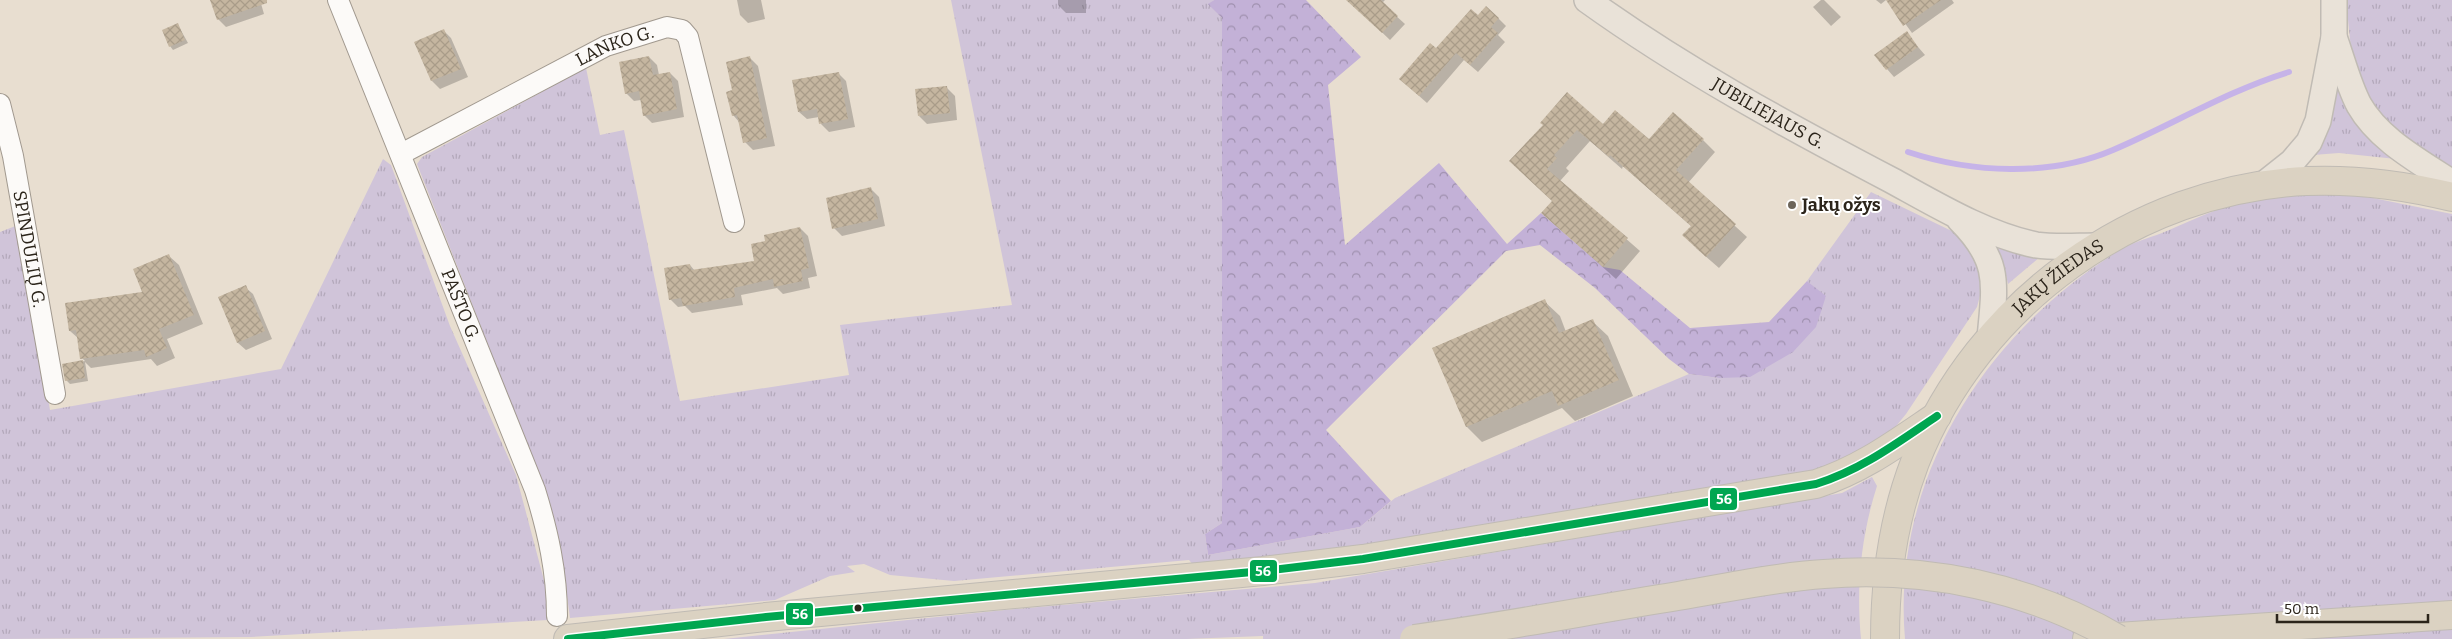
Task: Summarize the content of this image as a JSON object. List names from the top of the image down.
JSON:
{
  "streets": {
    "highway": ["JAKŲ ŽIEDAS"],
    "main road": ["JUBILIEJAUS G."],
    "street": ["LANKO G.", "SPINDULIŲ G.", "PAŠTO G."]
  },
  "crossings": [
    ["LANKO G.", "PAŠTO G."],
    ["JUBILIEJAUS G.", "JAKŲ ŽIEDAS"]
  ],
  "places": ["Jakų ožys"],
  "lines": ["transit line 56"],
  "scale_bar": "50 m"
}
